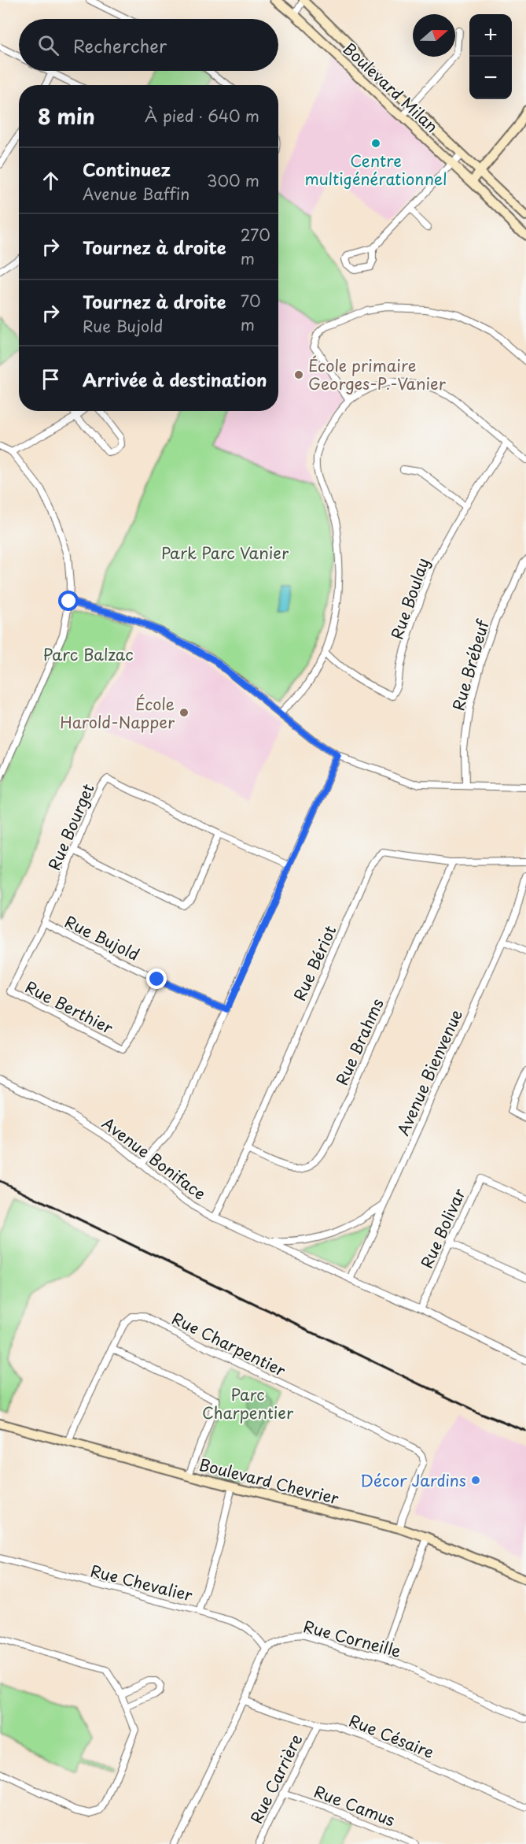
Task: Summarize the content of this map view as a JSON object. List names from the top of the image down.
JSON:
{
  "streets": {
    "main road": ["Boulevard Milan", "Boulevard Chevrier"],
    "street": [
      "Rue Boulay",
      "Rue Brébeuf",
      "Rue Bourget",
      "Rue Bujold",
      "Rue Bériot",
      "Rue Berthier",
      "Rue Brahms",
      "Avenue Bienvenue",
      "Avenue Boniface",
      "Rue Bolivar",
      "Rue Charpentier",
      "Rue Chevalier",
      "Rue Corneille",
      "Rue Césaire",
      "Rue Carrière",
      "Rue Camus"
    ]
  },
  "crossings": [
    ["Rue Bourget", "Rue Bujold"],
    ["Rue Bourget", "Rue Berthier"],
    ["Rue Bujold", "Rue Berthier"],
    ["Rue Bériot", "Rue Brahms"],
    ["Rue Bériot", "Avenue Boniface"],
    ["Avenue Bienvenue", "Avenue Boniface"],
    ["Avenue Boniface", "Rue Bolivar"],
    ["Rue Charpentier", "Boulevard Chevrier"],
    ["Rue Chevalier", "Rue Corneille"],
    ["Rue Césaire", "Rue Carrière"],
    ["Rue Carrière", "Rue Camus"]
  ],
  "parks": ["Park Parc Vanier", "Parc Balzac", "Parc Charpentier"],
  "places": [
    "Centre multigénérationnel",
    "École primaire Georges-P.-Vanier",
    "École Harold-Napper",
    "Décor Jardins"
  ],
  "north": "right",
  "page": {
    "map_buttons": ["+", "−"],
    "search": "Rechercher",
    "heading": ["8 min", "À pied · 640 m"],
    "list": [
      ["Continuez", "Avenue Baffin", "300 m"],
      ["Tournez à droite", "270 m"],
      ["Tournez à droite", "Rue Bujold", "70 m"],
      "Arrivée à destination"
    ]
  }
}
